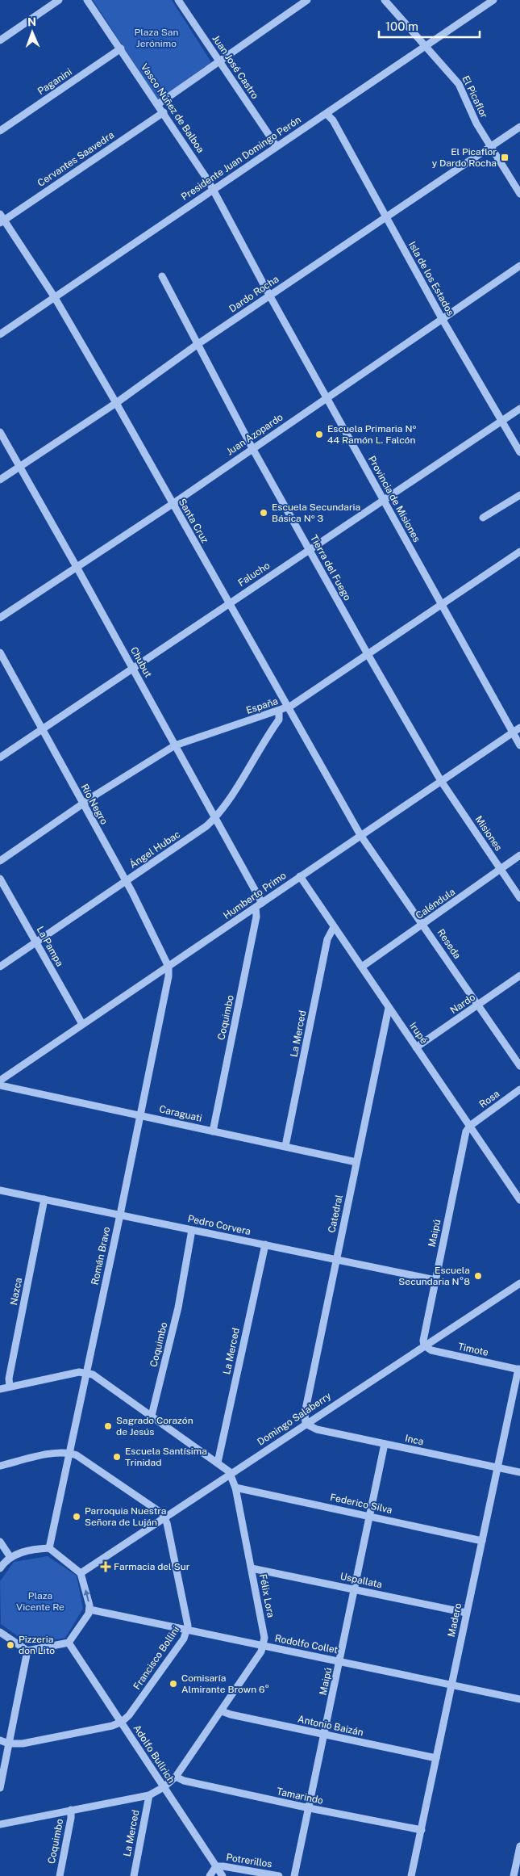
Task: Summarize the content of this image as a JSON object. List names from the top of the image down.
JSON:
{
  "streets": {
    "street": [
      "Juan José Castro",
      "Paganini",
      "El Picaflor",
      "Vasco Núñez de Balboa",
      "Presidente Juan Domingo Perón",
      "Cervantes Saavedra",
      "Isla de los Estados",
      "Dardo Rocha",
      "Juan Azopardo",
      "Provincia de Misiones",
      "Santa Cruz",
      "Tierra del Fuego",
      "Falucho",
      "Chubut",
      "España",
      "Río Negro",
      "Misiones",
      "Ángel Hubac",
      "Humberto Primo",
      "Caléndula",
      "Reseda",
      "La Pampa",
      "Nardo",
      "Coquimbo",
      "Irupé",
      "La Merced",
      "Rosa",
      "Caraguati",
      "Catedral",
      "Pedro Corvera",
      "Maipú",
      "Román Bravo",
      "Nazca",
      "Timote",
      "Domingo Salaberry",
      "Inca",
      "Federico Silva",
      "Uspallata",
      "Félix Lora",
      "Madero",
      "Rodolfo Collet",
      "Francisco Bollini",
      "Antonio Baizán",
      "Adolfo Bullrich",
      "Tamarindo",
      "Potrerillos"
    ]
  },
  "crossings": [
    ["Juan José Castro", "Presidente Juan Domingo Perón"],
    ["Paganini", "Vasco Núñez de Balboa"],
    ["El Picaflor", "Presidente Juan Domingo Perón"],
    ["El Picaflor", "Dardo Rocha"],
    ["Vasco Núñez de Balboa", "Presidente Juan Domingo Perón"],
    ["Vasco Núñez de Balboa", "Cervantes Saavedra"],
    ["Vasco Núñez de Balboa", "Provincia de Misiones"],
    ["Presidente Juan Domingo Perón", "Isla de los Estados"],
    ["Presidente Juan Domingo Perón", "Provincia de Misiones"],
    ["Presidente Juan Domingo Perón", "Santa Cruz"],
    ["Cervantes Saavedra", "Santa Cruz"],
    ["Isla de los Estados", "Dardo Rocha"],
    ["Isla de los Estados", "Juan Azopardo"],
    ["Isla de los Estados", "Falucho"],
    ["Dardo Rocha", "Provincia de Misiones"],
    ["Dardo Rocha", "Santa Cruz"],
    ["Dardo Rocha", "Tierra del Fuego"],
    ["Dardo Rocha", "Chubut"],
    ["Juan Azopardo", "Provincia de Misiones"],
    ["Juan Azopardo", "Santa Cruz"],
    ["Juan Azopardo", "Tierra del Fuego"],
    ["Juan Azopardo", "Chubut"],
    ["Provincia de Misiones", "Falucho"],
    ["Provincia de Misiones", "España"],
    ["Provincia de Misiones", "Humberto Primo"],
    ["Santa Cruz", "Falucho"],
    ["Santa Cruz", "España"],
    ["Santa Cruz", "Humberto Primo"],
    ["Santa Cruz", "Reseda"],
    ["Tierra del Fuego", "Falucho"],
    ["Tierra del Fuego", "España"],
    ["Tierra del Fuego", "Misiones"],
    ["Tierra del Fuego", "Humberto Primo"],
    ["Falucho", "Chubut"],
    ["Falucho", "Río Negro"],
    ["Chubut", "España"],
    ["Chubut", "Ángel Hubac"],
    ["Chubut", "Humberto Primo"],
    ["Chubut", "Coquimbo"],
    ["España", "Río Negro"],
    ["España", "Ángel Hubac"],
    ["Río Negro", "Ángel Hubac"],
    ["Río Negro", "Humberto Primo"],
    ["Río Negro", "Román Bravo"],
    ["Misiones", "Humberto Primo"],
    ["Misiones", "Caléndula"],
    ["Ángel Hubac", "La Pampa"],
    ["Humberto Primo", "Reseda"],
    ["Humberto Primo", "La Pampa"],
    ["Humberto Primo", "Coquimbo"],
    ["Humberto Primo", "Irupé"],
    ["Humberto Primo", "Román Bravo"],
    ["Caléndula", "Reseda"],
    ["Caléndula", "Irupé"],
    ["Reseda", "Nardo"],
    ["Nardo", "Irupé"],
    ["Coquimbo", "Caraguati"],
    ["Coquimbo", "Pedro Corvera"],
    ["Coquimbo", "Félix Lora"],
    ["Irupé", "La Merced"],
    ["Irupé", "Rosa"],
    ["Irupé", "Catedral"],
    ["Irupé", "Maipú"],
    ["La Merced", "Caraguati"],
    ["La Merced", "Pedro Corvera"],
    ["La Merced", "Félix Lora"],
    ["Rosa", "Maipú"],
    ["Caraguati", "Catedral"],
    ["Caraguati", "Román Bravo"],
    ["Catedral", "Pedro Corvera"],
    ["Catedral", "Domingo Salaberry"],
    ["Catedral", "Inca"],
    ["Pedro Corvera", "Maipú"],
    ["Pedro Corvera", "Román Bravo"],
    ["Pedro Corvera", "Nazca"],
    ["Maipú", "Timote"],
    ["Maipú", "Domingo Salaberry"],
    ["Maipú", "Inca"],
    ["Maipú", "Federico Silva"],
    ["Maipú", "Uspallata"],
    ["Maipú", "Rodolfo Collet"],
    ["Maipú", "Antonio Baizán"],
    ["Maipú", "Tamarindo"],
    ["Román Bravo", "Félix Lora"],
    ["Timote", "Domingo Salaberry"],
    ["Timote", "Madero"],
    ["Domingo Salaberry", "Inca"],
    ["Domingo Salaberry", "Félix Lora"],
    ["Domingo Salaberry", "Francisco Bollini"],
    ["Inca", "Madero"],
    ["Federico Silva", "Félix Lora"],
    ["Federico Silva", "Madero"],
    ["Uspallata", "Félix Lora"],
    ["Uspallata", "Madero"],
    ["Félix Lora", "Rodolfo Collet"],
    ["Madero", "Rodolfo Collet"],
    ["Madero", "Antonio Baizán"],
    ["Madero", "Tamarindo"],
    ["Rodolfo Collet", "Francisco Bollini"],
    ["Francisco Bollini", "Adolfo Bullrich"],
    ["Adolfo Bullrich", "Potrerillos"]
  ],
  "parks": ["Plaza San Jerónimo", "Plaza Vicente Re"],
  "places": {
    "transit": ["El Picaflor y Dardo Rocha"],
    "other": [
      "Escuela Primaria Nº 44 Ramón L. Falcón",
      "Escuela Secundaria Básica Nº 3",
      "Escuela Secundaria N°8",
      "Sagrado Corazón de Jesús",
      "Escuela Santísima Trinidad",
      "Parroquia Nuestra Señora de Luján",
      "Pizzeria don Lito",
      "Comisaría Almirante Brown 6°"
    ],
    "health": ["Farmacia del Sur"]
  },
  "scale_bar": "100 m",
  "north": "top"
}
